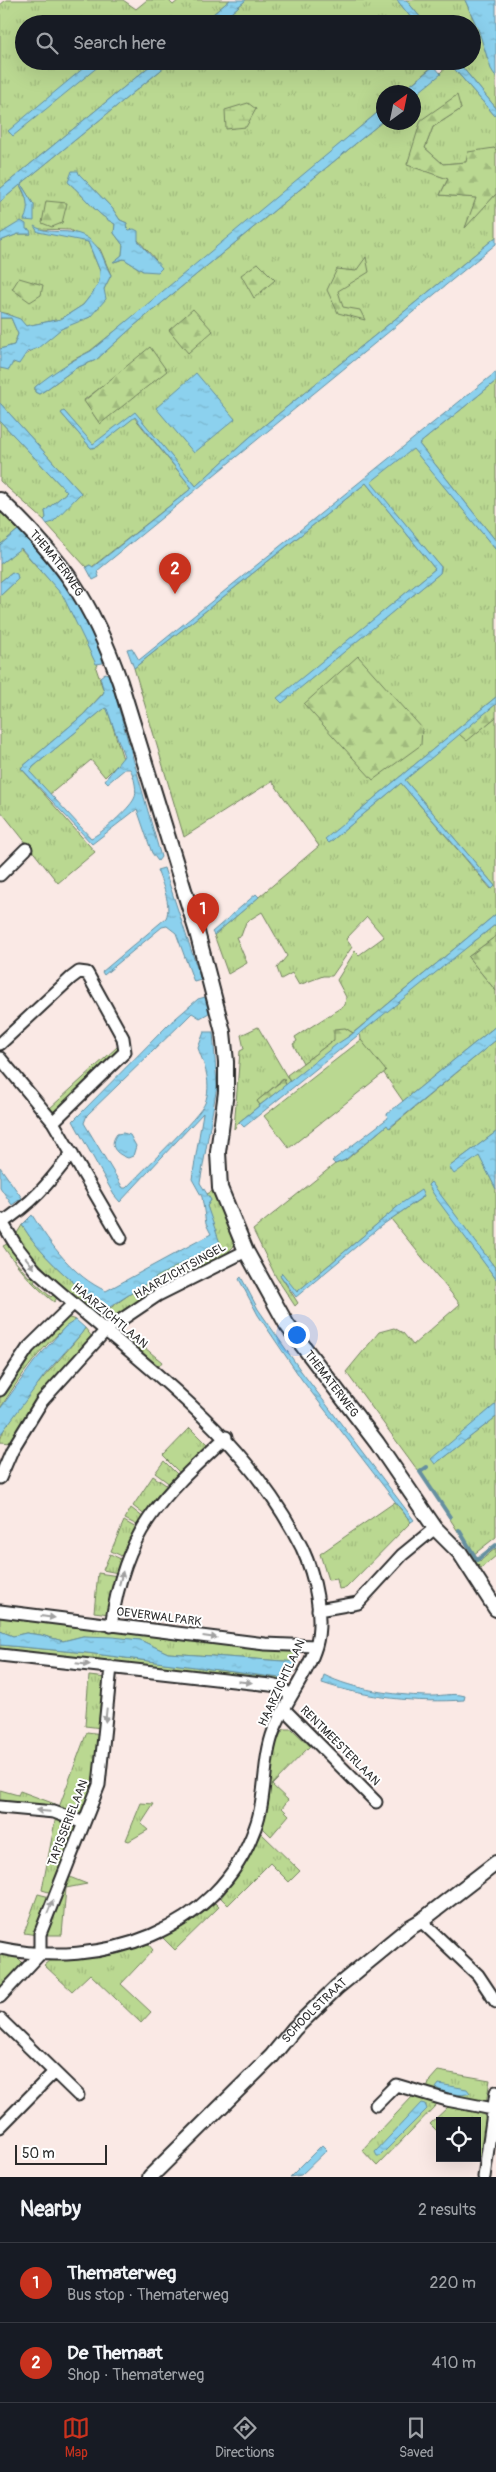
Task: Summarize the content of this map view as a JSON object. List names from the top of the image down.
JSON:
{
  "streets": {
    "street": [
      "THEMATERWEG",
      "HAARZICHTSINGEL",
      "HAARZICHTLAAN",
      "OEVERWALPARK",
      "RENTMEESTERLAAN",
      "TAPISSERIELAAN",
      "SCHOOLSTRAAT"
    ]
  },
  "crossings": [
    ["THEMATERWEG", "HAARZICHTSINGEL"],
    ["HAARZICHTSINGEL", "HAARZICHTLAAN"],
    ["HAARZICHTLAAN", "OEVERWALPARK"],
    ["HAARZICHTLAAN", "RENTMEESTERLAAN"],
    ["HAARZICHTLAAN", "TAPISSERIELAAN"]
  ],
  "scale_bar": "50 m",
  "north": "top right",
  "page": {
    "search": "Search here",
    "pins": ["2", "1"],
    "scale": "50 m",
    "heading": ["Nearby", "2 results"],
    "list": [
      {
        "mark": "1",
        "name": "Thematerweg",
        "note": "Bus stop · Thematerweg",
        "value": "220 m"
      },
      {
        "mark": "2",
        "name": "De Themaat",
        "note": "Shop · Thematerweg",
        "value": "410 m"
      }
    ],
    "nav": ["Map", "Directions", "Saved"]
  }
}
